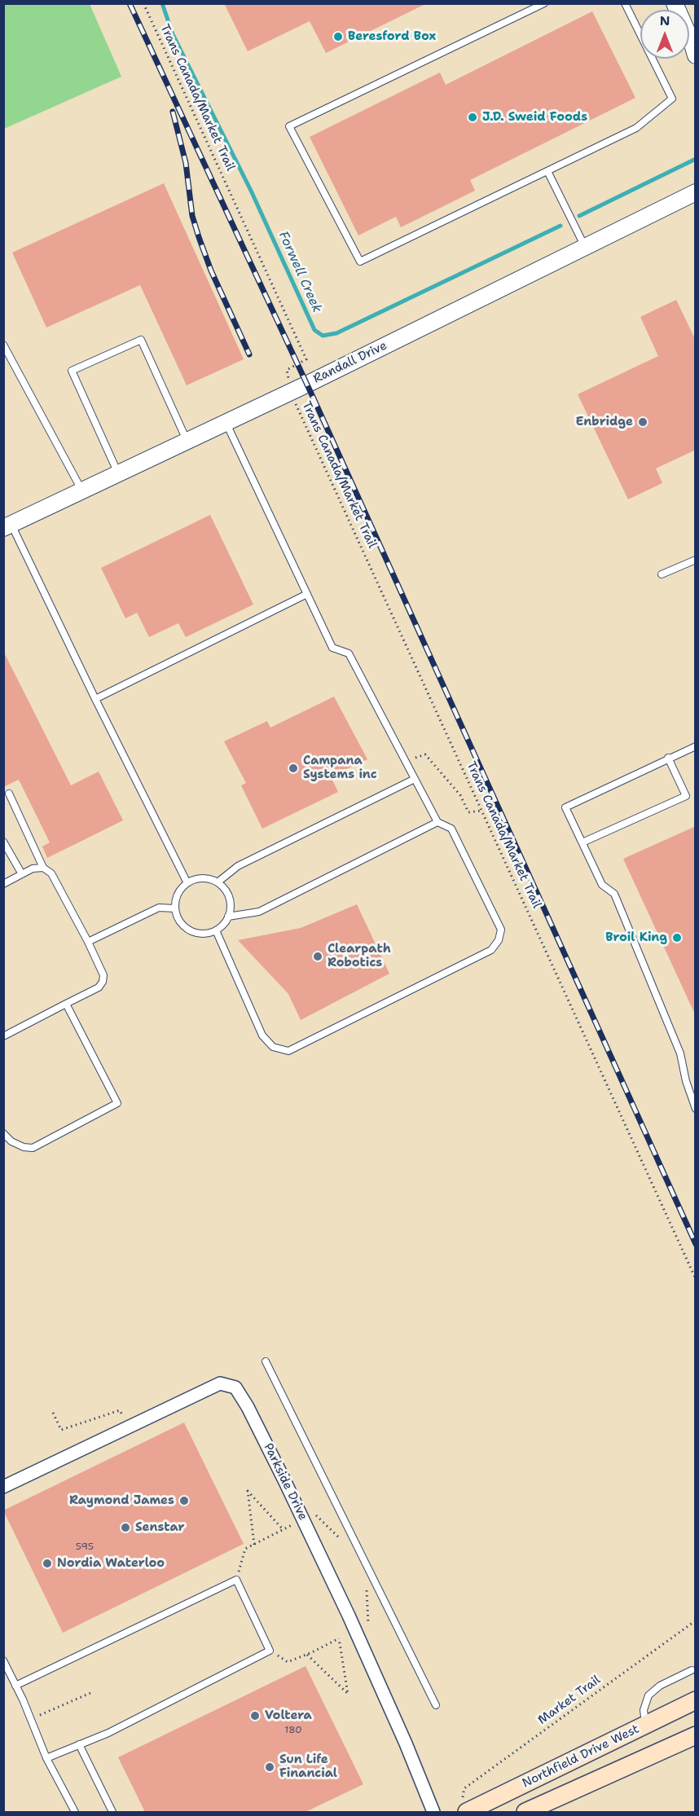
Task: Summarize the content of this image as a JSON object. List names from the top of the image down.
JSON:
{
  "streets": {
    "main road": ["Northfield Drive West"],
    "street": ["Randall Drive", "Parkside Drive"],
    "path": ["Trans Canada/Market Trail", "Market Trail"]
  },
  "crossings": [
    ["Market Trail", "Northfield Drive West"]
  ],
  "water": ["Forwell Creek"],
  "places": [
    "Beresford Box",
    "J.D. Sweid Foods",
    "Enbridge",
    "Campana Systems inc",
    "Broil King",
    "Clearpath Robotics",
    "Raymond James",
    "Senstar",
    "Nordia Waterloo",
    "Voltera",
    "Sun Life Financial"
  ],
  "house_numbers": ["595", "180"],
  "north": "top"
}
